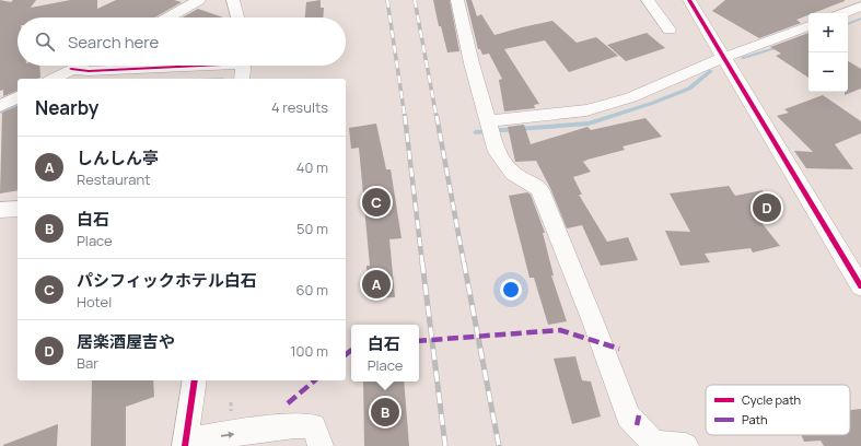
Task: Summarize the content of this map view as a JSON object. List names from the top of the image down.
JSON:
{
  "legend": ["Cycle path", "Path"],
  "page": {
    "map_buttons": ["+", "−"],
    "search": "Search here",
    "heading": ["Nearby", "4 results"],
    "list": [
      {
        "mark": "A",
        "name": "しんしん亭",
        "note": "Restaurant",
        "value": "40 m"
      },
      {
        "mark": "B",
        "name": "白石",
        "note": "Place",
        "value": "50 m"
      },
      {
        "mark": "C",
        "name": "パシフィックホテル白石",
        "note": "Hotel",
        "value": "60 m"
      },
      {
        "mark": "D",
        "name": "居楽酒屋吉や",
        "note": "Bar",
        "value": "100 m"
      }
    ],
    "pins": [
      "C",
      "D",
      "A",
      "B"
    ],
    "popup": ["白石", "Place"]
  }
}
